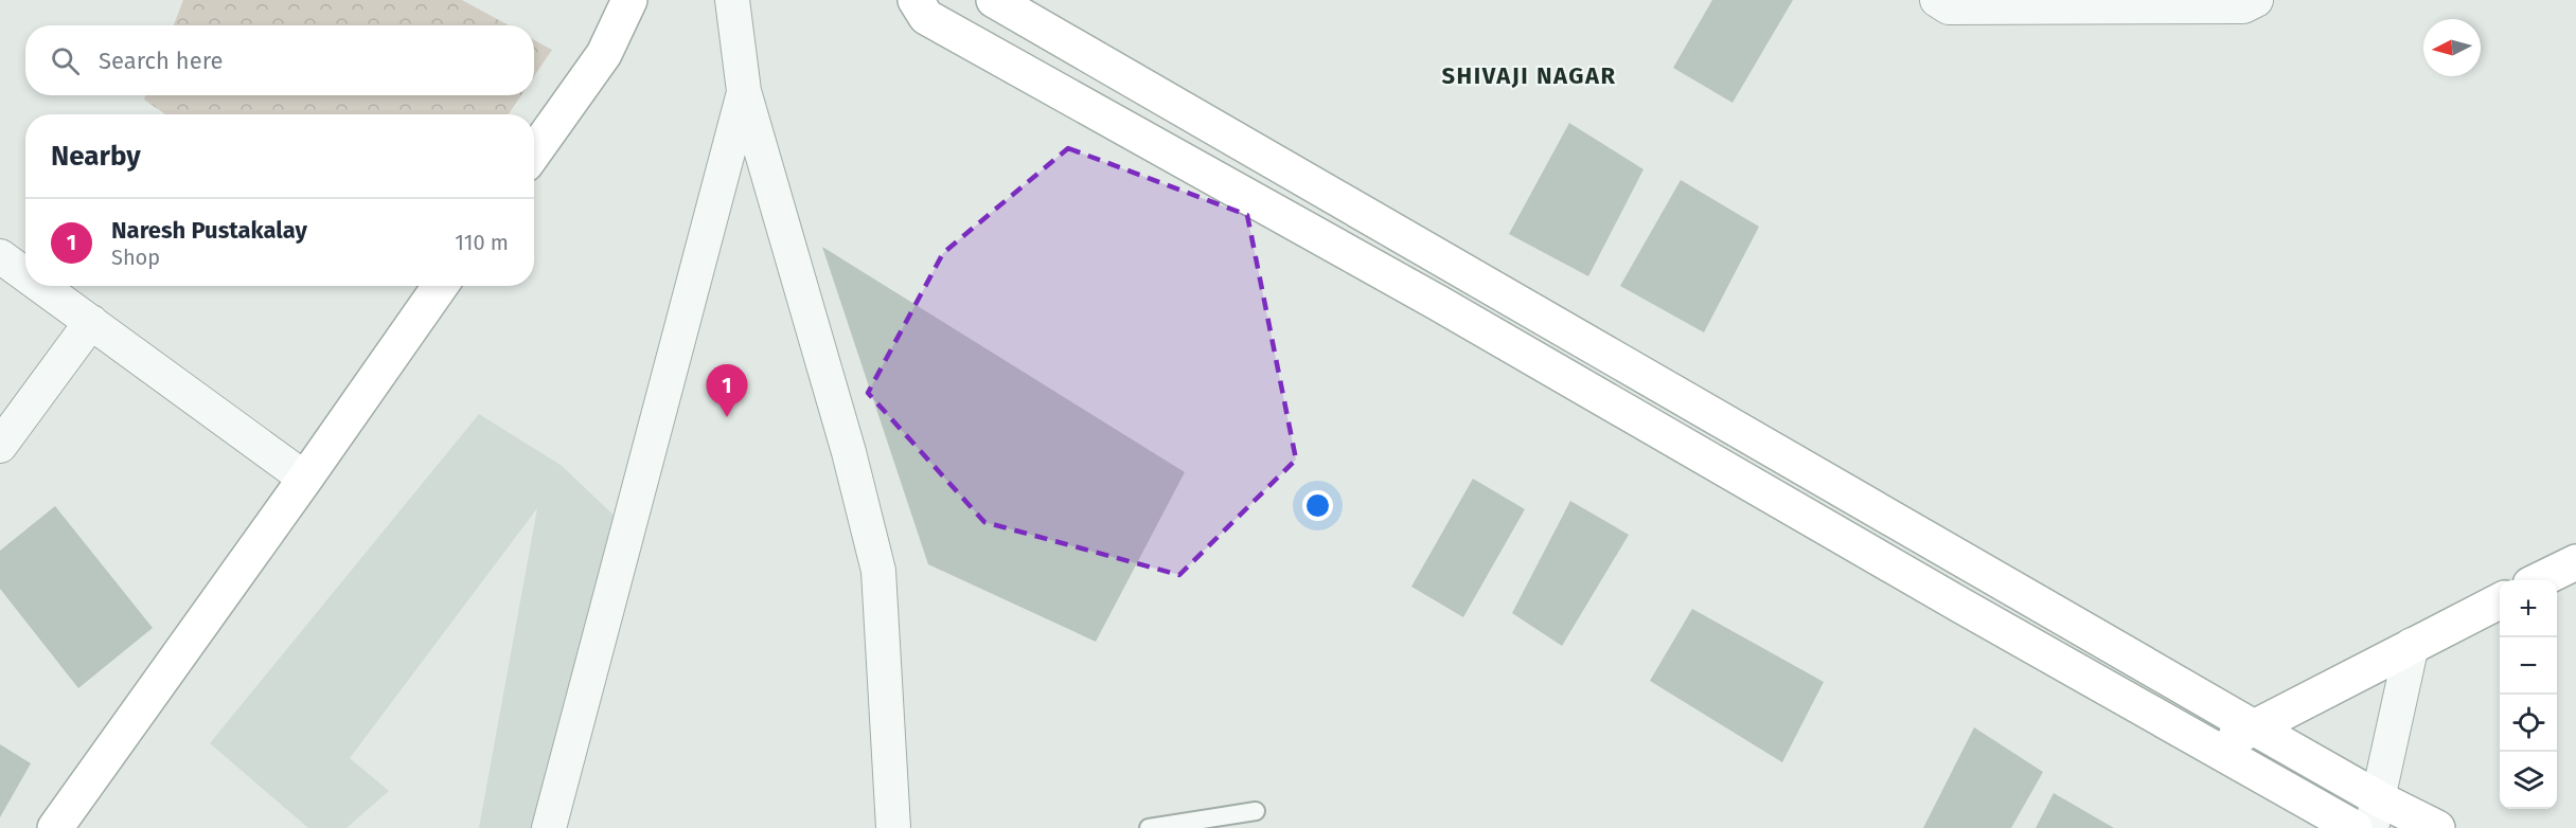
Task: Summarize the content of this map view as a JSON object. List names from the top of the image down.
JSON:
{
  "districts": ["SHIVAJI NAGAR"],
  "north": "left",
  "page": {
    "search": "Search here",
    "heading": "Nearby",
    "list": [
      {
        "mark": "1",
        "name": "Naresh Pustakalay",
        "note": "Shop",
        "value": "110 m"
      }
    ],
    "pins": "1",
    "map_buttons": ["+", "−"]
  }
}
